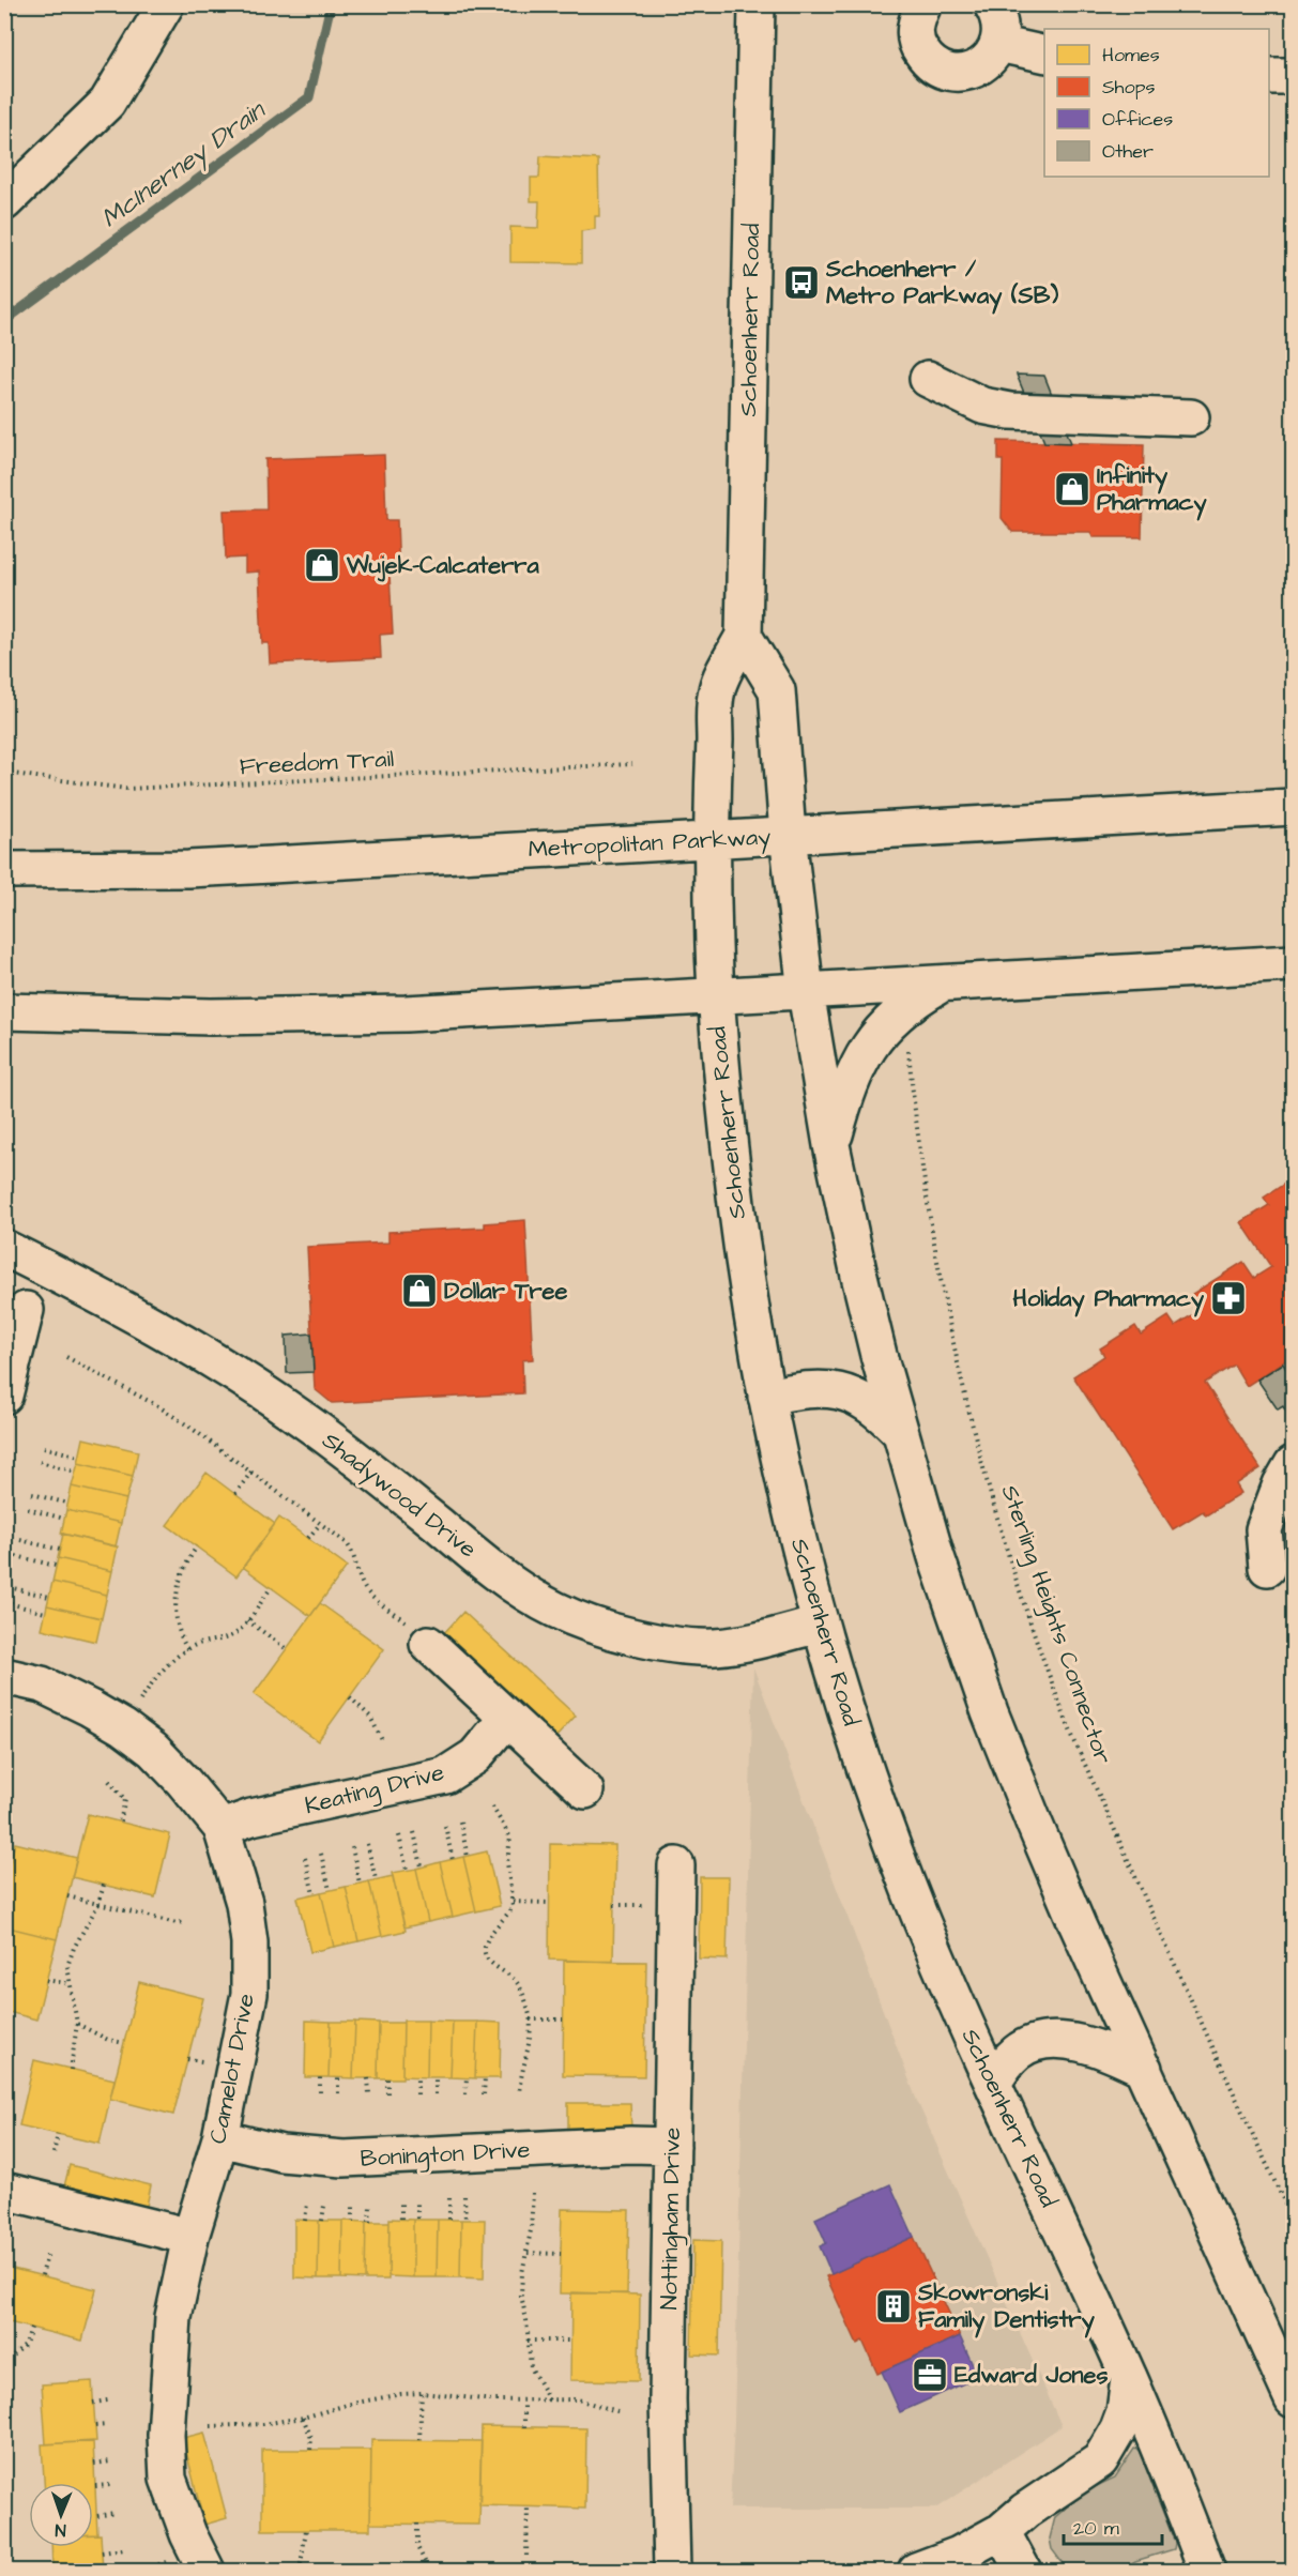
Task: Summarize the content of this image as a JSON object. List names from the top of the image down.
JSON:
{
  "streets": {
    "main road": [
      "Schoenherr Road",
      "Metropolitan Parkway",
      "Shadywood Drive",
      "Keating Drive",
      "Camelot Drive",
      "Bonington Drive",
      "Nottingham Drive"
    ],
    "path": ["Freedom Trail", "Sterling Heights Connector"]
  },
  "crossings": [
    ["Schoenherr Road", "Metropolitan Parkway"],
    ["Schoenherr Road", "Shadywood Drive"],
    ["Keating Drive", "Camelot Drive"],
    ["Camelot Drive", "Bonington Drive"],
    ["Bonington Drive", "Nottingham Drive"]
  ],
  "water": ["McInerney Drain"],
  "places": {
    "bus stop": ["Schoenherr / Metro Parkway (SB)"],
    "shop": ["Infinity Pharmacy", "Wujek-Calcaterra", "Dollar Tree"],
    "pharmacy": ["Holiday Pharmacy"],
    "building": ["Skowronski Family Dentistry"],
    "office": ["Edward Jones"]
  },
  "legend": [
    "Homes",
    "Shops",
    "Offices",
    "Other"
  ],
  "scale_bar": "20 m",
  "north": "bottom"
}
